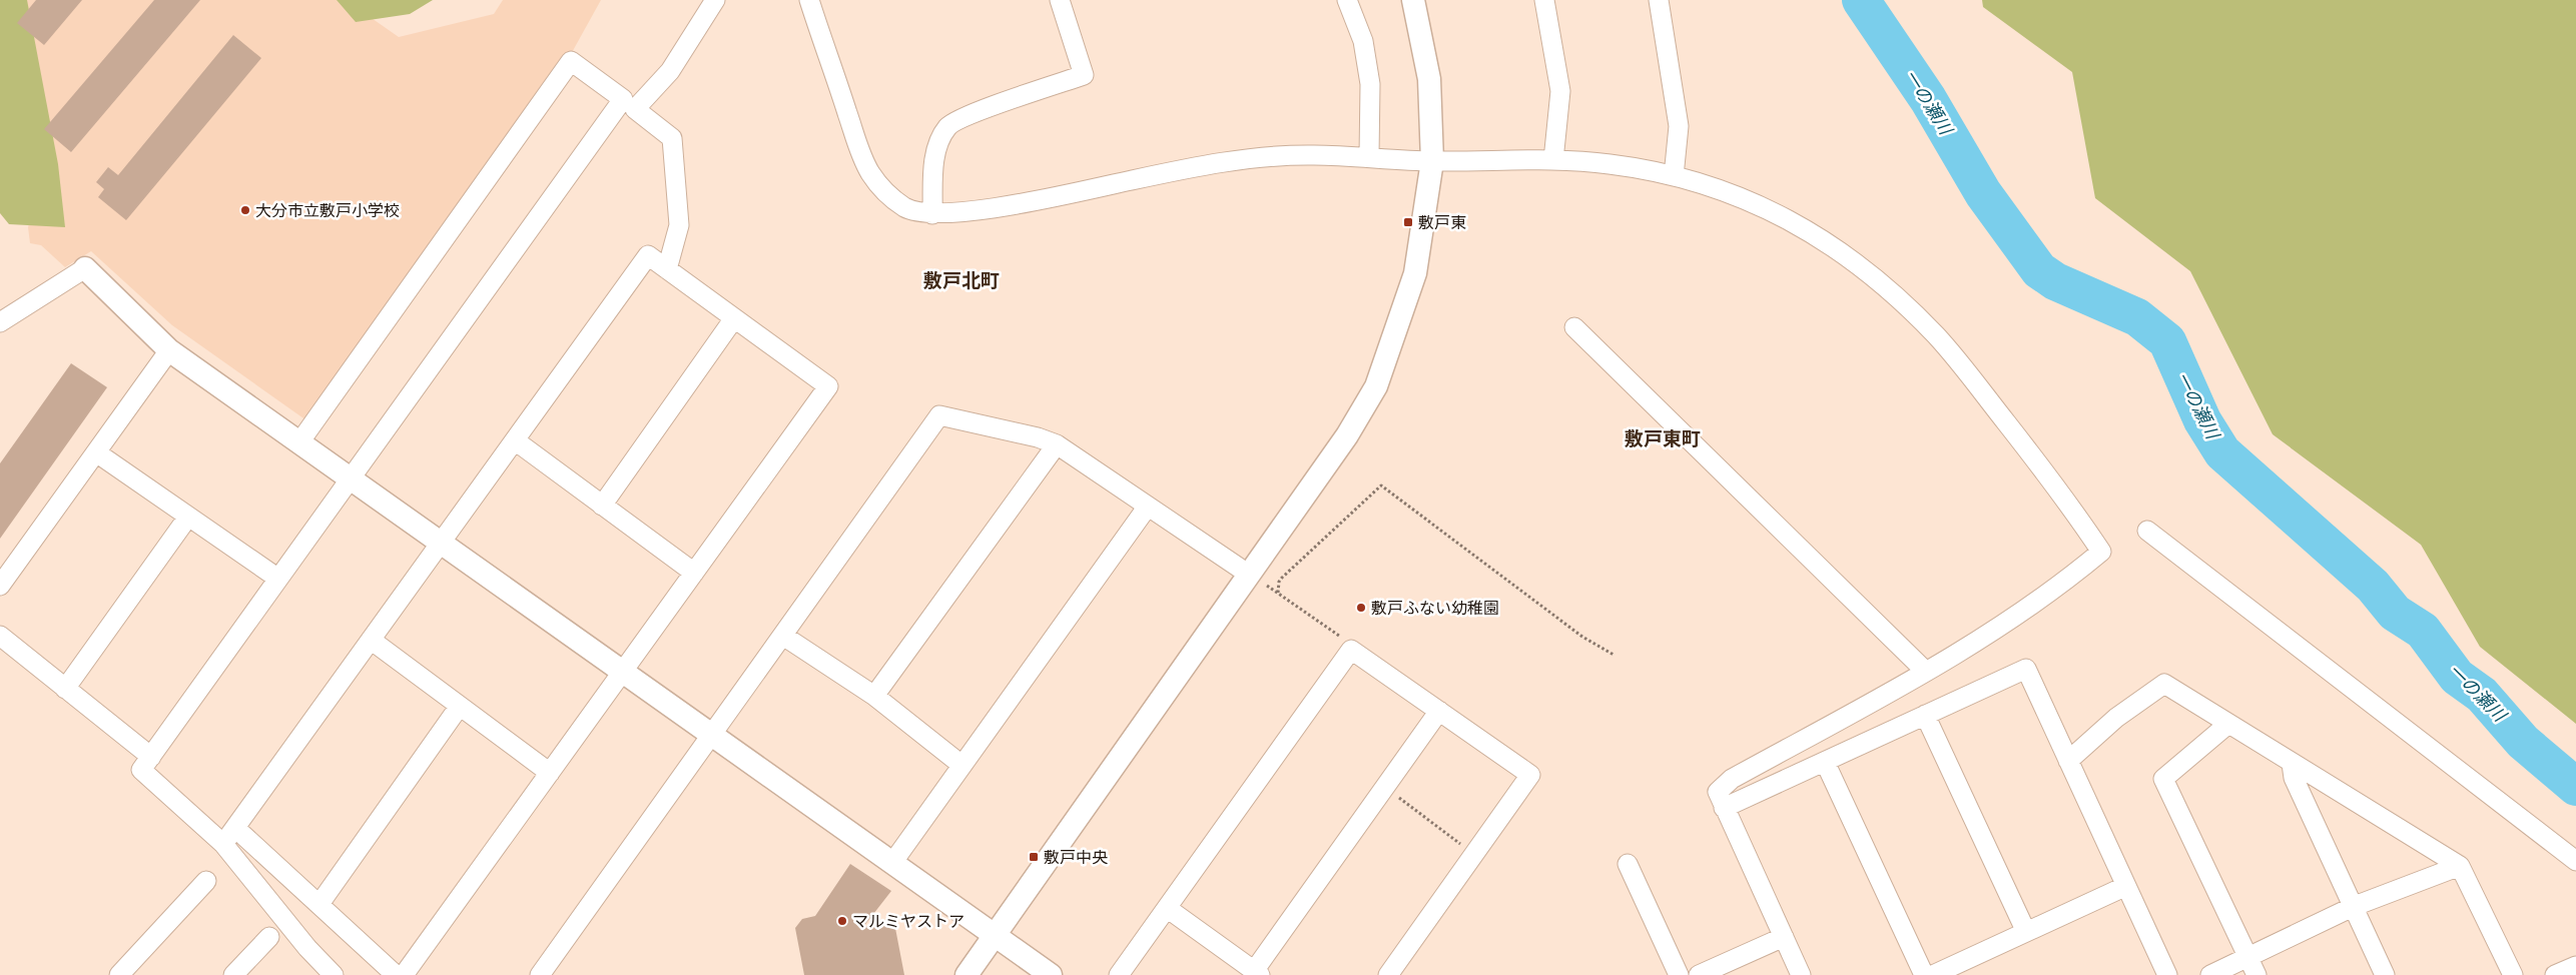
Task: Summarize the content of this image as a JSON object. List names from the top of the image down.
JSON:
{
  "districts": ["敷戸北町", "敷戸東町"],
  "water": ["一の瀬川"],
  "places": {
    "other": ["大分市立敷戸小学校", "敷戸ふない幼稚園", "マルミヤストア"],
    "transit": ["敷戸東", "敷戸中央"]
  }
}
